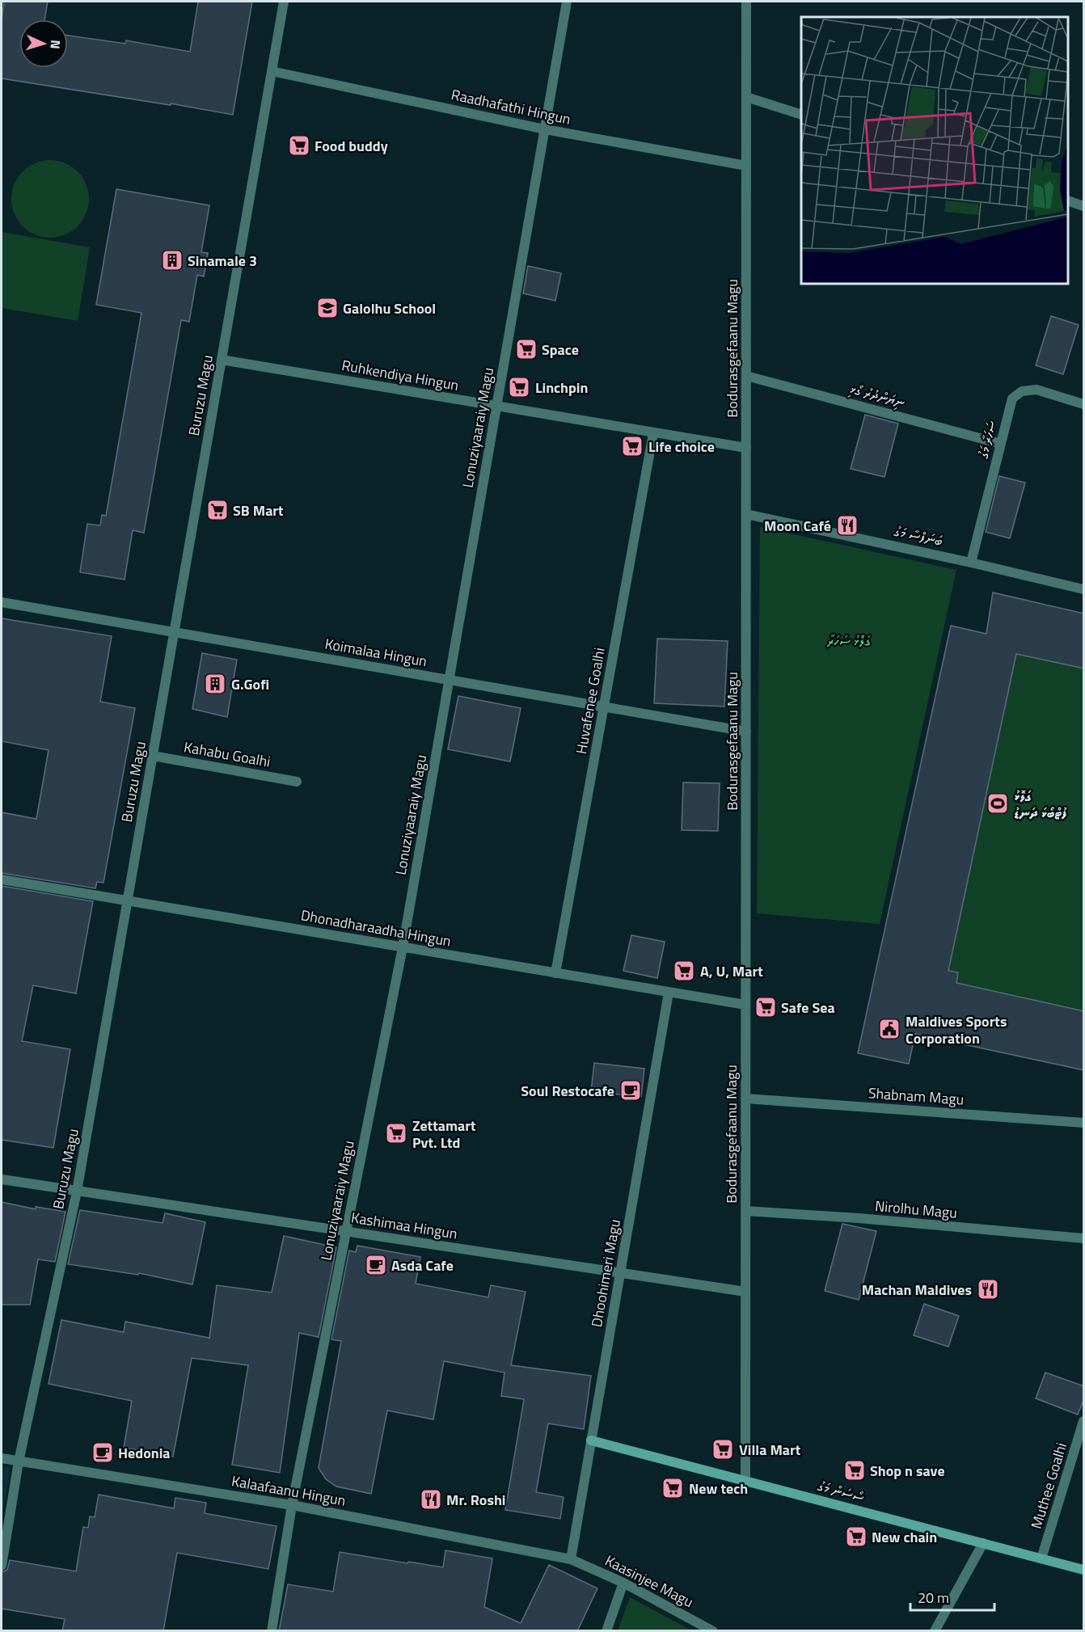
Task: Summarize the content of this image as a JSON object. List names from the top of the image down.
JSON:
{
  "streets": {
    "street": [
      "Raadhafathi Hingun",
      "Bodurasgefaanu Magu",
      "Ruhkendiya Hingun",
      "Buruzu Magu",
      "ނިޔަންދުރު ގޯޅި",
      "Lonuziyaaraiy Magu",
      "ސަހަރާ މަގު",
      "ބަނަފްސާ މަގު",
      "Koimalaa Hingun",
      "Huvafenee Goalhi",
      "Kahabu Goalhi",
      "Dhonadharaadha Hingun",
      "Shabnam Magu",
      "Nirolhu Magu",
      "Kashimaa Hingun",
      "Dhoohimeri Magu",
      "Muthee Goalhi",
      "Kalaafaanu Hingun",
      "ސޯސަން މަގު",
      "Kaasinjee Magu"
    ]
  },
  "crossings": [
    ["Raadhafathi Hingun", "Bodurasgefaanu Magu"],
    ["Raadhafathi Hingun", "Buruzu Magu"],
    ["Raadhafathi Hingun", "Lonuziyaaraiy Magu"],
    ["Bodurasgefaanu Magu", "Ruhkendiya Hingun"],
    ["Bodurasgefaanu Magu", "ނިޔަންދުރު ގޯޅި"],
    ["Bodurasgefaanu Magu", "ބަނަފްސާ މަގު"],
    ["Bodurasgefaanu Magu", "Koimalaa Hingun"],
    ["Bodurasgefaanu Magu", "Dhonadharaadha Hingun"],
    ["Bodurasgefaanu Magu", "Shabnam Magu"],
    ["Bodurasgefaanu Magu", "Nirolhu Magu"],
    ["Bodurasgefaanu Magu", "Kashimaa Hingun"],
    ["Bodurasgefaanu Magu", "ސޯސަން މަގު"],
    ["Ruhkendiya Hingun", "Buruzu Magu"],
    ["Ruhkendiya Hingun", "Lonuziyaaraiy Magu"],
    ["Ruhkendiya Hingun", "Huvafenee Goalhi"],
    ["Buruzu Magu", "Koimalaa Hingun"],
    ["Buruzu Magu", "Kahabu Goalhi"],
    ["Buruzu Magu", "Dhonadharaadha Hingun"],
    ["Buruzu Magu", "Kashimaa Hingun"],
    ["Buruzu Magu", "Kalaafaanu Hingun"],
    ["ނިޔަންދުރު ގޯޅި", "ސަހަރާ މަގު"],
    ["Lonuziyaaraiy Magu", "Koimalaa Hingun"],
    ["Lonuziyaaraiy Magu", "Dhonadharaadha Hingun"],
    ["Lonuziyaaraiy Magu", "Kashimaa Hingun"],
    ["Lonuziyaaraiy Magu", "Kalaafaanu Hingun"],
    ["ސަހަރާ މަގު", "ބަނަފްސާ މަގު"],
    ["Koimalaa Hingun", "Huvafenee Goalhi"],
    ["Huvafenee Goalhi", "Dhonadharaadha Hingun"],
    ["Dhonadharaadha Hingun", "Dhoohimeri Magu"],
    ["Kashimaa Hingun", "Dhoohimeri Magu"],
    ["Dhoohimeri Magu", "Kalaafaanu Hingun"],
    ["Dhoohimeri Magu", "ސޯސަން މަގު"],
    ["Dhoohimeri Magu", "Kaasinjee Magu"],
    ["Muthee Goalhi", "ސޯސަން މަގު"],
    ["Kalaafaanu Hingun", "Kaasinjee Magu"]
  ],
  "parks": ["ގަލޮޅު ސަހަރާ"],
  "places": {
    "supermarket": [
      "Food buddy",
      "Space",
      "Linchpin",
      "Life choice",
      "SB Mart",
      "A, U, Mart",
      "Safe Sea",
      "Zettamart Pvt. Ltd",
      "Villa Mart",
      "Shop n save",
      "New tech",
      "New chain"
    ],
    "building": ["Sinamale 3", "G.Gofi"],
    "school or university": ["Galolhu School"],
    "restaurant": ["Moon Café", "Machan Maldives", "Mr. Roshi"],
    "sports": ["ގަލޮޅު ފުޓްބޯޅަ ދަނޑު"],
    "public building": ["Maldives Sports Corporation"],
    "cafe": ["Soul Restocafe", "Asda Cafe", "Hedonia"]
  },
  "scale_bar": "20 m",
  "north": "right"
}
